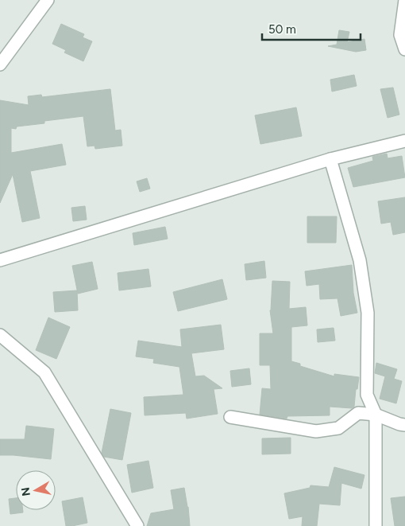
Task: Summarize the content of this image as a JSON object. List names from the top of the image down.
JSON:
{
  "scale_bar": "50 m",
  "north": "left"
}
